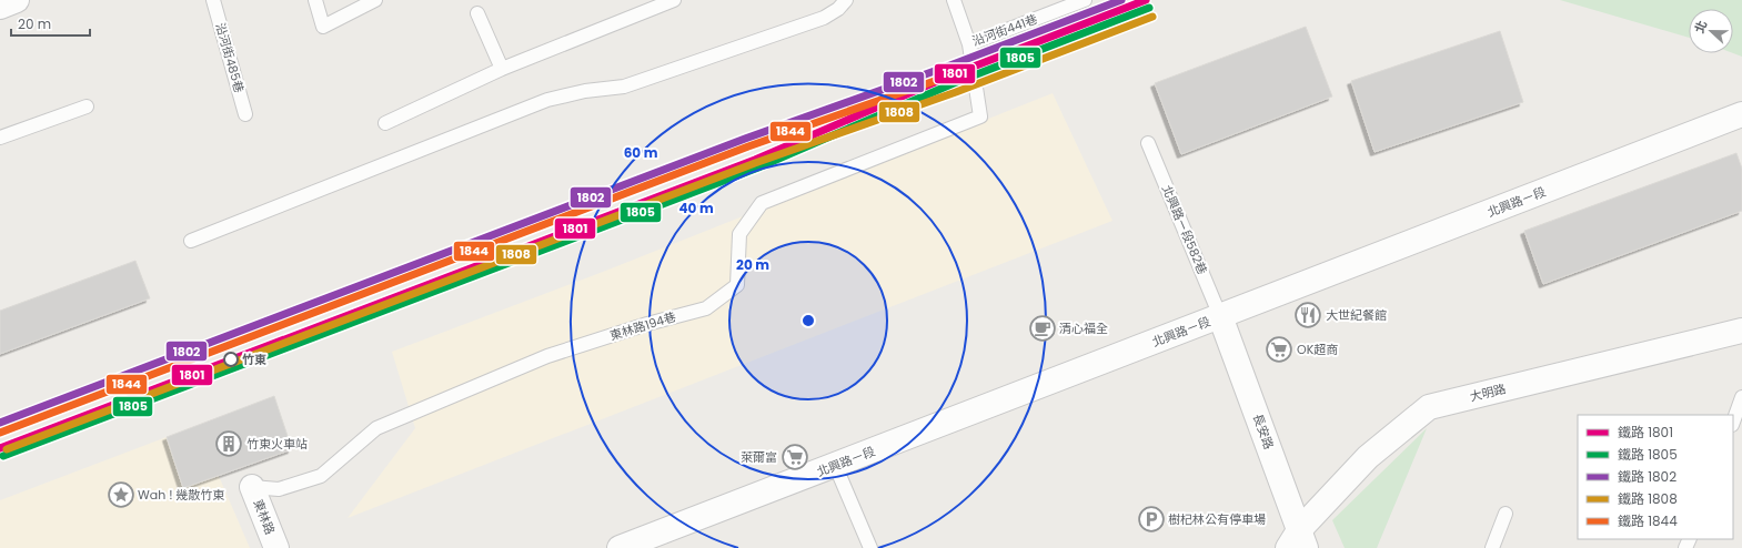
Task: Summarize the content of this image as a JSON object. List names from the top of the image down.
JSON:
{
  "streets": {
    "street": [
      "北興路ㄧ段",
      "大明路",
      "長安路",
      "東林路"
    ],
    "lane": [
      "沿河街441巷",
      "沿河街485巷",
      "北興路ㄧ段582巷",
      "東林路194巷"
    ]
  },
  "crossings": [
    ["沿河街441巷", "東林路194巷"],
    ["北興路ㄧ段", "北興路ㄧ段582巷"],
    ["北興路ㄧ段", "長安路"],
    ["北興路ㄧ段582巷", "長安路"],
    ["東林路194巷", "東林路"],
    ["大明路", "長安路"]
  ],
  "places": {
    "restaurant": ["大世紀餐館"],
    "cafe": ["清心福全"],
    "supermarket": ["OK超商", "萊爾富"],
    "other": ["竹東"],
    "building": ["竹東火車站"],
    "place": ["Wah ! 幾散竹東"],
    "parking": ["樹杞林公有停車場"]
  },
  "lines": [
    "rail line 1801",
    "rail line 1802",
    "rail line 1805",
    "rail line 1808",
    "rail line 1844"
  ],
  "legend": [
    "鐵路 1801",
    "鐵路 1805",
    "鐵路 1802",
    "鐵路 1808",
    "鐵路 1844"
  ],
  "scale_bar": "20 m",
  "north": "left",
  "rings": ["60 m", "40 m", "20 m"]
}
